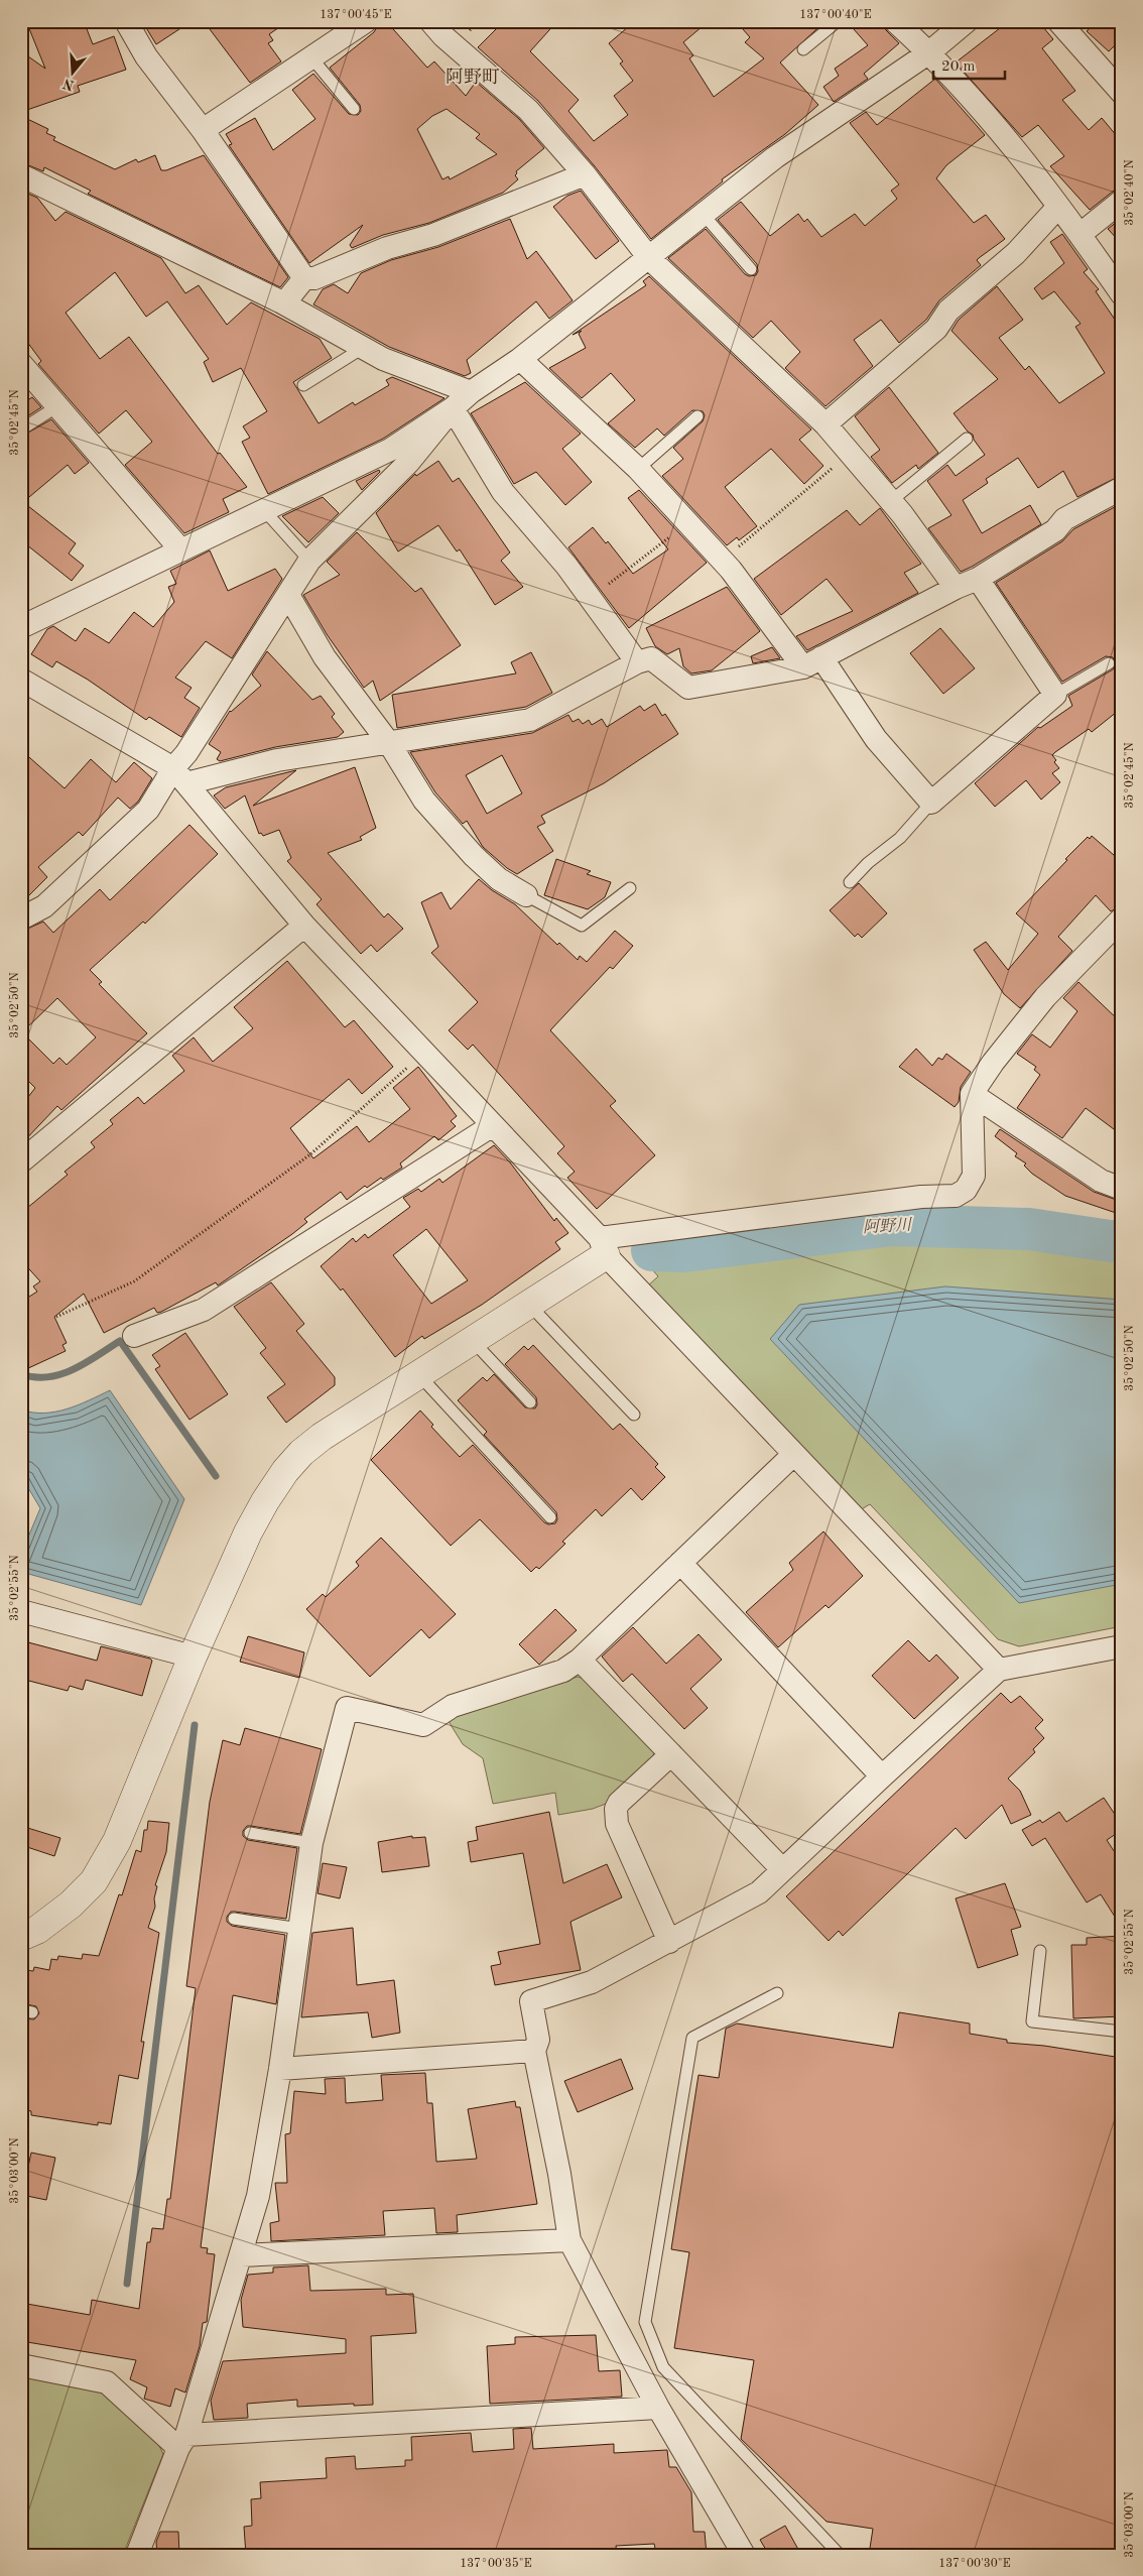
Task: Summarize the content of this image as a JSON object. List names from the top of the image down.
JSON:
{
  "districts": ["阿野町"],
  "water": ["阿野川"],
  "scale_bar": "20 m",
  "north": "bottom",
  "coordinates": [
    "137°00'45\"E",
    "137°00'40\"E",
    "35°02'40\"N",
    "35°02'45\"N",
    "35°02'50\"N",
    "35°02'55\"N",
    "35°03'00\"N",
    "137°00'35\"E",
    "137°00'30\"E"
  ]
}
